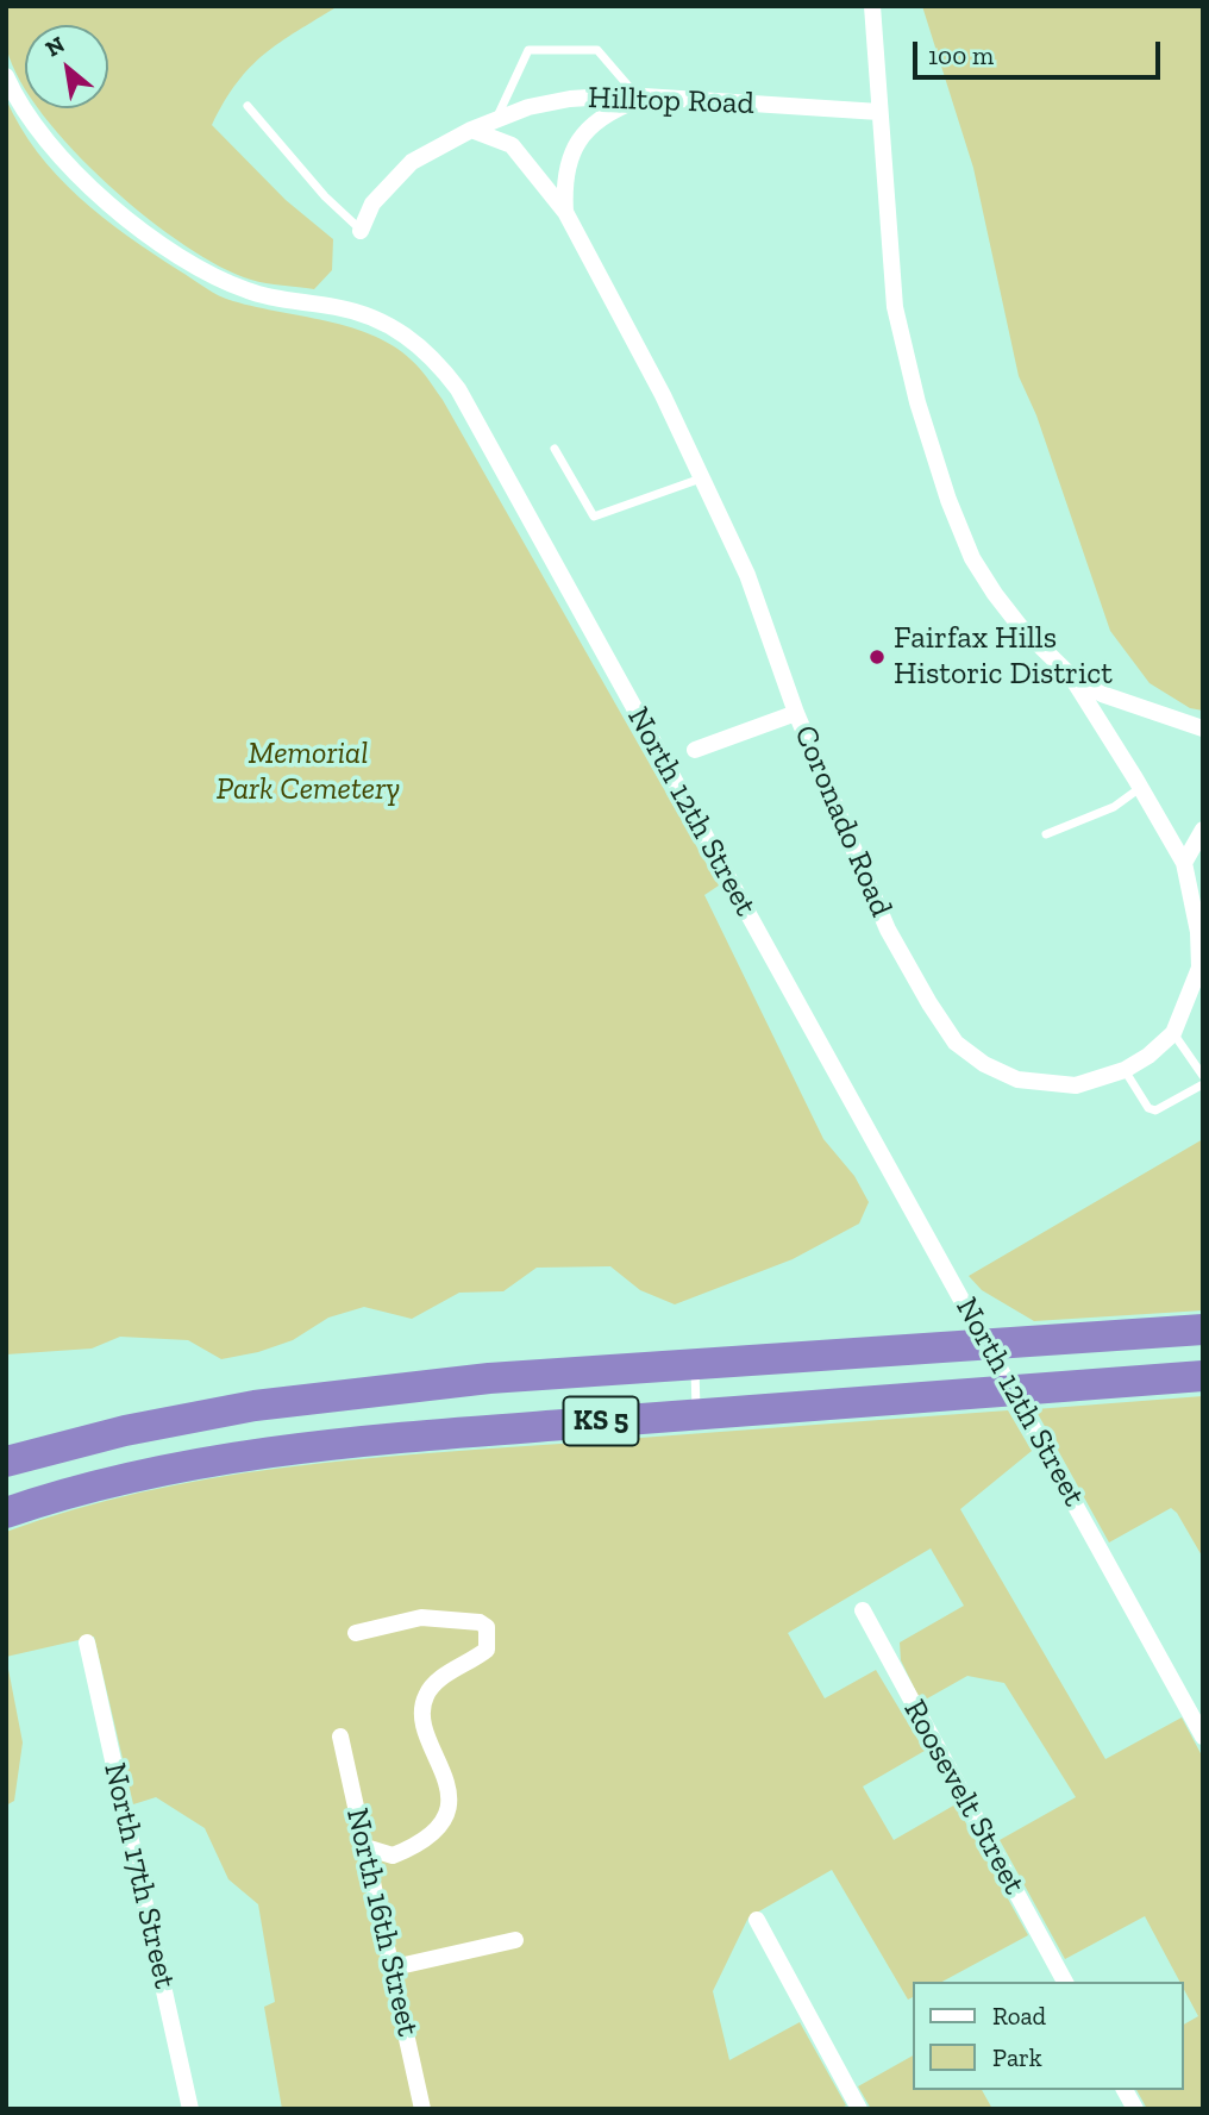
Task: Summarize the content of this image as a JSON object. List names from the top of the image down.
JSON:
{
  "streets": {
    "highway": ["KS 5"],
    "street": [
      "Hilltop Road",
      "North 12th Street",
      "Coronado Road",
      "Roosevelt Street",
      "North 17th Street",
      "North 16th Street"
    ]
  },
  "crossings": [
    ["Hilltop Road", "Coronado Road"]
  ],
  "parks": ["Memorial Park Cemetery"],
  "places": ["Fairfax Hills Historic District"],
  "legend": ["Road", "Park"],
  "scale_bar": "100 m",
  "north": "top left"
}
